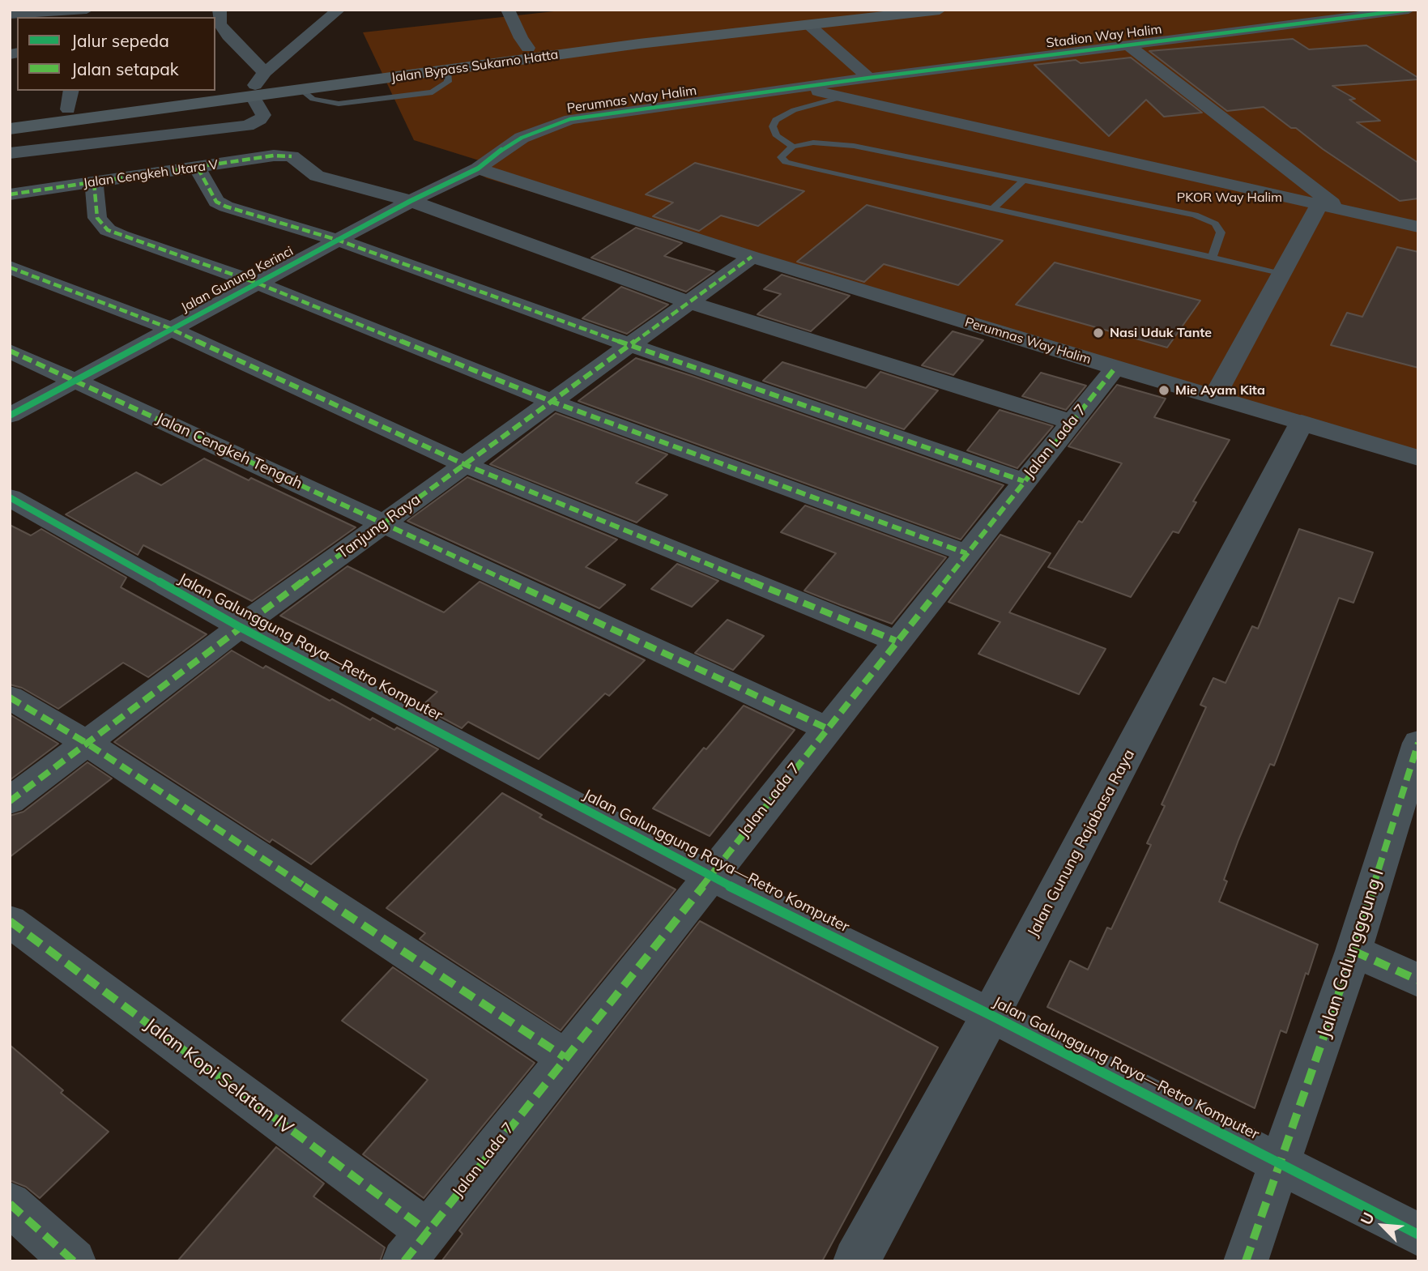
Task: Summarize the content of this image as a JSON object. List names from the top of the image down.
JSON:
{
  "streets": {
    "highway": ["Jalan Bypass Sukarno Hatta"],
    "street": [
      "Stadion Way Halim",
      "Perumnas Way Halim",
      "Jalan Cengkeh Utara V",
      "Jalan Gunung Kerinci",
      "Jalan Lada 7",
      "Jalan Cengkeh Tengah",
      "Tanjung Raya",
      "Jalan Galunggung Raya—Retro Komputer",
      "Jalan Gunung Rajabasa Raya",
      "Jalan Galungggung I",
      "Jalan Kopi Selatan IV"
    ]
  },
  "crossings": [
    ["Stadion Way Halim", "Perumnas Way Halim"],
    ["Perumnas Way Halim", "Jalan Gunung Kerinci"],
    ["Perumnas Way Halim", "Jalan Lada 7"],
    ["Perumnas Way Halim", "Tanjung Raya"],
    ["Perumnas Way Halim", "Jalan Gunung Rajabasa Raya"],
    ["Jalan Cengkeh Utara V", "Jalan Gunung Kerinci"],
    ["Jalan Gunung Kerinci", "Jalan Cengkeh Tengah"],
    ["Jalan Lada 7", "Jalan Cengkeh Tengah"],
    ["Jalan Lada 7", "Jalan Galunggung Raya—Retro Komputer"],
    ["Jalan Lada 7", "Jalan Kopi Selatan IV"],
    ["Jalan Cengkeh Tengah", "Tanjung Raya"],
    ["Tanjung Raya", "Jalan Galunggung Raya—Retro Komputer"],
    ["Jalan Galunggung Raya—Retro Komputer", "Jalan Gunung Rajabasa Raya"],
    ["Jalan Galunggung Raya—Retro Komputer", "Jalan Galungggung I"]
  ],
  "parks": ["PKOR Way Halim"],
  "places": ["Nasi Uduk Tante", "Mie Ayam Kita"],
  "legend": ["Jalur sepeda", "Jalan setapak"],
  "north": "top left"
}
